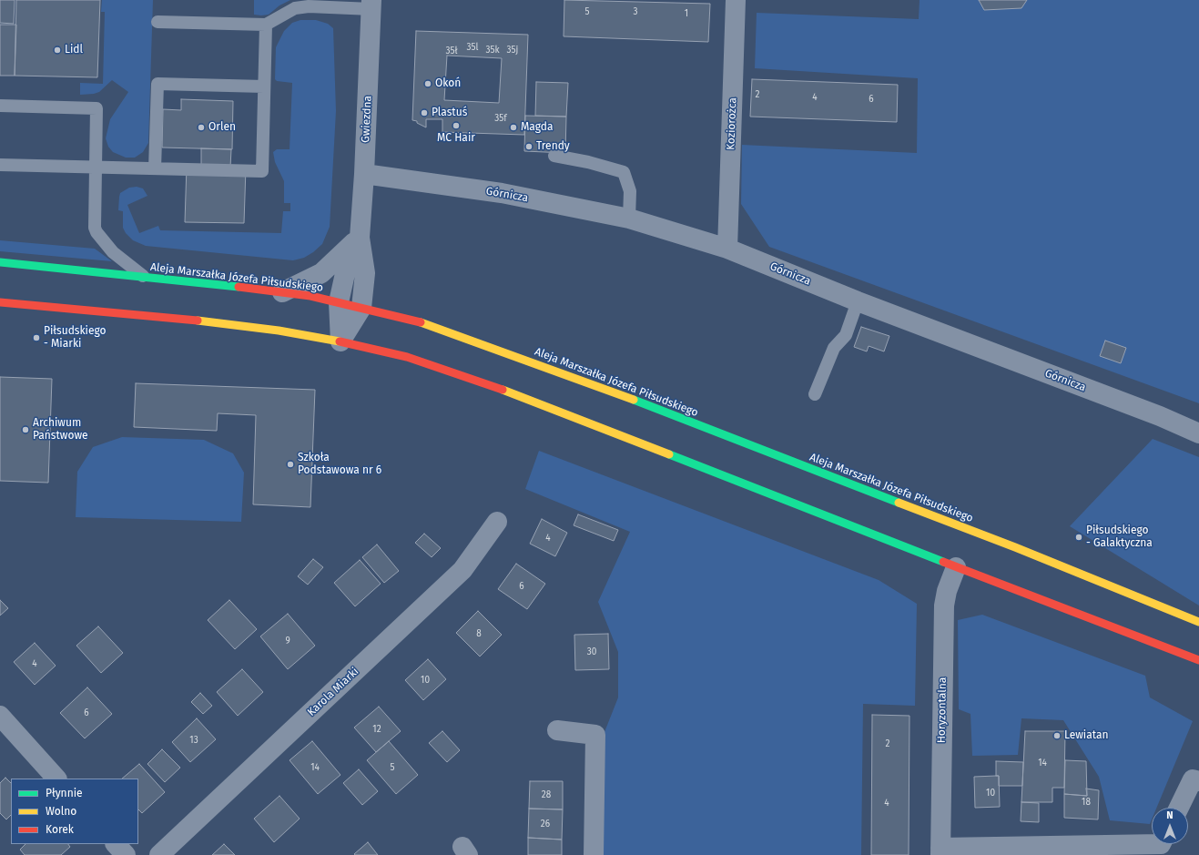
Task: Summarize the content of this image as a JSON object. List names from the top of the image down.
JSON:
{
  "streets": {
    "street": [
      "Gwiezdna",
      "Koziorożca",
      "Górnicza",
      "Aleja Marszałka Józefa Piłsudskiego",
      "Karola Miarki",
      "Horyzontalna"
    ]
  },
  "crossings": [
    ["Gwiezdna", "Górnicza"],
    ["Gwiezdna", "Aleja Marszałka Józefa Piłsudskiego"],
    ["Koziorożca", "Górnicza"]
  ],
  "places": [
    "Lidl",
    "Okoń",
    "Plastuś",
    "MC Hair",
    "Orlen",
    "Magda",
    "Trendy",
    "Piłsudskiego - Miarki",
    "Archiwum Państwowe",
    "Szkoła Podstawowa nr 6",
    "Piłsudskiego - Galaktyczna",
    "Lewiatan"
  ],
  "house_numbers": [
    "5",
    "3",
    "1",
    "35l",
    "35k",
    "35j",
    "35ł",
    "2",
    "4",
    "6",
    "35f",
    "4",
    "6",
    "8",
    "9",
    "30",
    "4",
    "10",
    "6",
    "12",
    "13",
    "2",
    "14",
    "14",
    "5",
    "10",
    "28",
    "18",
    "4",
    "26"
  ],
  "legend": ["Płynnie", "Wolno", "Korek"],
  "north": "top"
}
